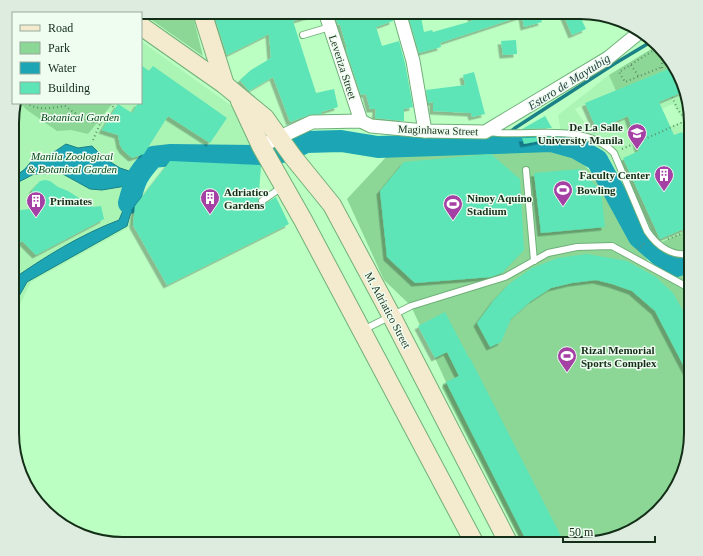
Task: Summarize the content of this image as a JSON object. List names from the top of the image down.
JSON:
{
  "streets": {
    "street": ["Leveriza Street", "Maginhawa Street", "M. Adriatico Street"]
  },
  "crossings": [
    ["Leveriza Street", "Maginhawa Street"],
    ["Maginhawa Street", "M. Adriatico Street"]
  ],
  "water": ["Estero de Maytubig"],
  "parks": ["Botanical Garden", "Manila Zoological & Botanical Garden"],
  "places": {
    "school or university": ["De La Salle University Manila"],
    "building": ["Faculty Center", "Adriatico Gardens", "Primates"],
    "sports": ["Bowling", "Ninoy Aquino Stadium", "Rizal Memorial Sports Complex"]
  },
  "legend": [
    "Road",
    "Park",
    "Water",
    "Building"
  ],
  "scale_bar": "50 m"
}
